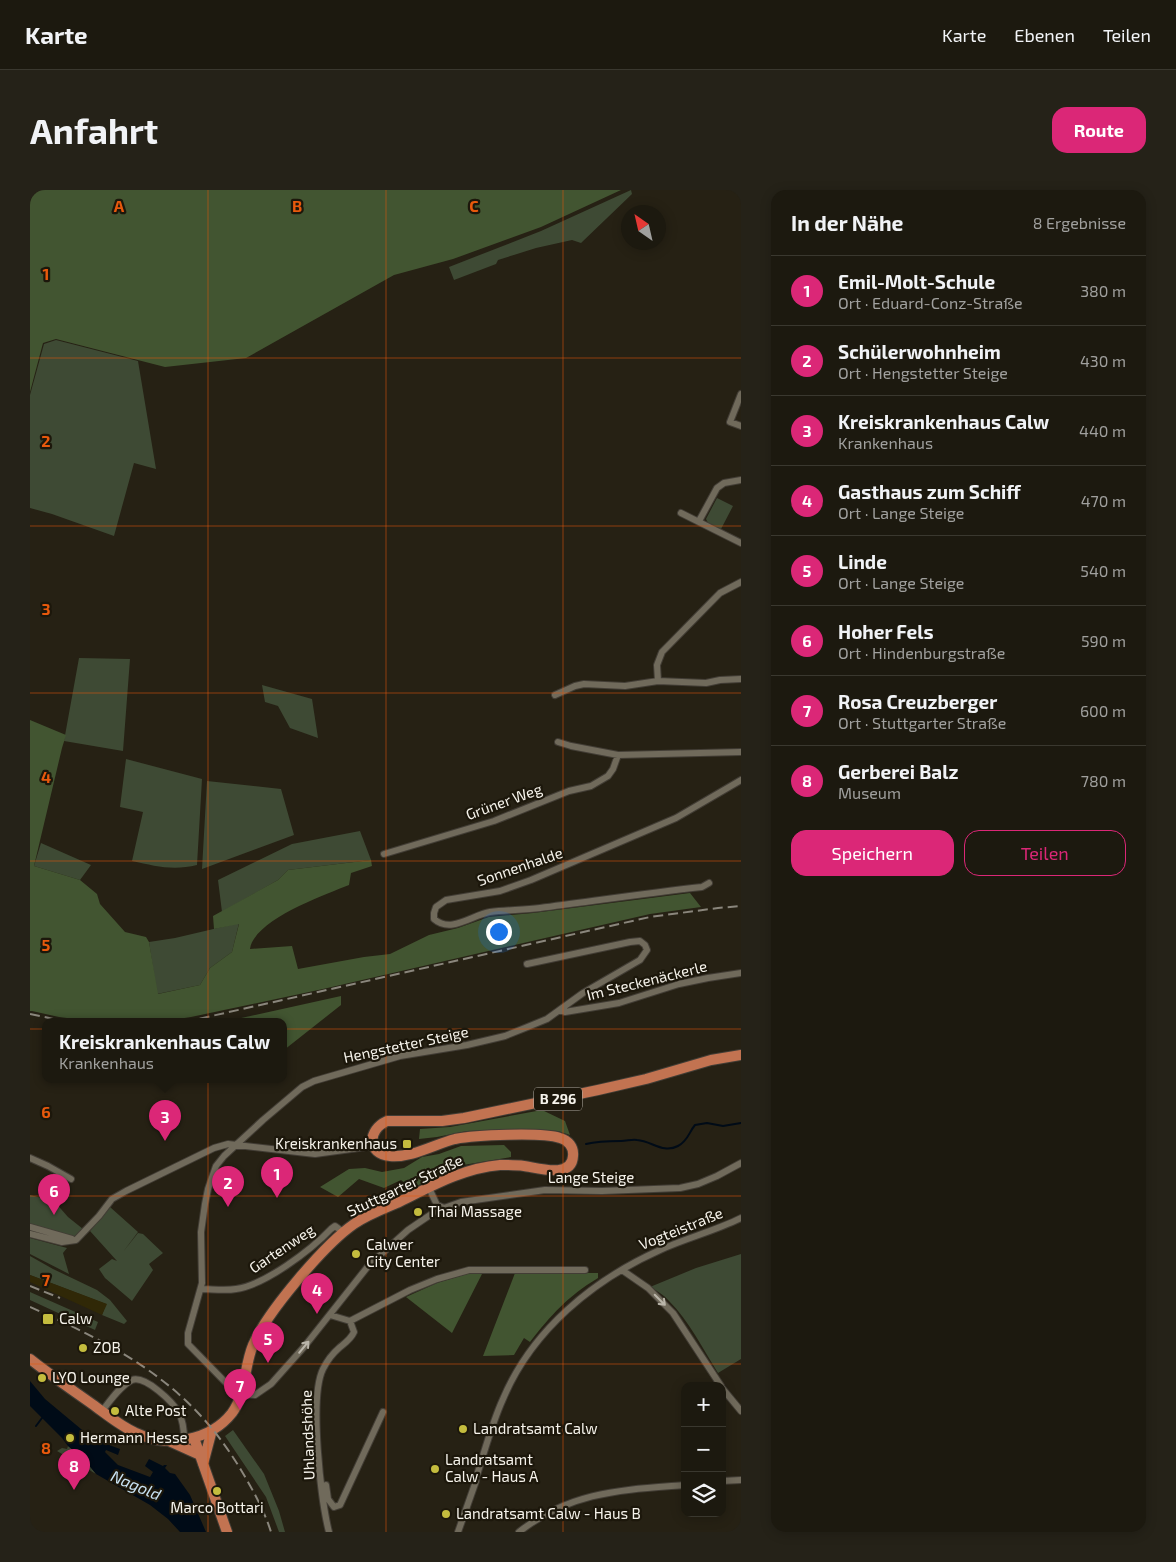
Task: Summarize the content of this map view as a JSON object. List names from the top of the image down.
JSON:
{
  "streets": {
    "main road": ["B 296", "Stuttgarter Straße"],
    "street": [
      "Grüner Weg",
      "Sonnenhalde",
      "Im Steckenäckerle",
      "Hengstetter Steige",
      "Lange Steige",
      "Vogteistraße",
      "Gartenweg",
      "Uhlandshöhe"
    ]
  },
  "crossings": [
    ["Im Steckenäckerle", "Hengstetter Steige"],
    ["Hengstetter Steige", "Stuttgarter Straße"],
    ["Hengstetter Steige", "Gartenweg"],
    ["B 296", "Stuttgarter Straße"],
    ["Stuttgarter Straße", "Gartenweg"]
  ],
  "water": ["Nagold"],
  "places": {
    "transit": ["Kreiskrankenhaus", "Calw"],
    "other": [
      "Thai Massage",
      "Calwer City Center",
      "ZOB",
      "LYO Lounge",
      "Alte Post",
      "Landratsamt Calw",
      "Hermann Hesse",
      "Landratsamt Calw - Haus A",
      "Marco Bottari",
      "Landratsamt Calw - Haus B"
    ]
  },
  "north": "top left",
  "page": {
    "header": "Karte",
    "nav": ["Karte", "Ebenen", "Teilen"],
    "buttons": [
      "Route",
      ["Speichern", "Teilen"]
    ],
    "title": "Anfahrt",
    "heading": ["In der Nähe", "8 Ergebnisse"],
    "list": [
      {
        "mark": "1",
        "name": "Emil-Molt-Schule",
        "note": "Ort · Eduard-Conz-Straße",
        "value": "380 m"
      },
      {
        "mark": "2",
        "name": "Schülerwohnheim",
        "note": "Ort · Hengstetter Steige",
        "value": "430 m"
      },
      {
        "mark": "3",
        "name": "Kreiskrankenhaus Calw",
        "note": "Krankenhaus",
        "value": "440 m"
      },
      {
        "mark": "4",
        "name": "Gasthaus zum Schiff",
        "note": "Ort · Lange Steige",
        "value": "470 m"
      },
      {
        "mark": "5",
        "name": "Linde",
        "note": "Ort · Lange Steige",
        "value": "540 m"
      },
      {
        "mark": "6",
        "name": "Hoher Fels",
        "note": "Ort · Hindenburgstraße",
        "value": "590 m"
      },
      {
        "mark": "7",
        "name": "Rosa Creuzberger",
        "note": "Ort · Stuttgarter Straße",
        "value": "600 m"
      },
      {
        "mark": "8",
        "name": "Gerberei Balz",
        "note": "Museum",
        "value": "780 m"
      }
    ],
    "popup": ["Kreiskrankenhaus Calw", "Krankenhaus"],
    "pins": [
      "3",
      "1",
      "2",
      "6",
      "4",
      "5",
      "7",
      "8"
    ],
    "map_buttons": ["+", "−"]
  },
  "grid": {
    "columns": ["A", "B", "C"],
    "rows": [
      "1",
      "2",
      "3",
      "4",
      "5",
      "6",
      "7",
      "8"
    ]
  }
}
